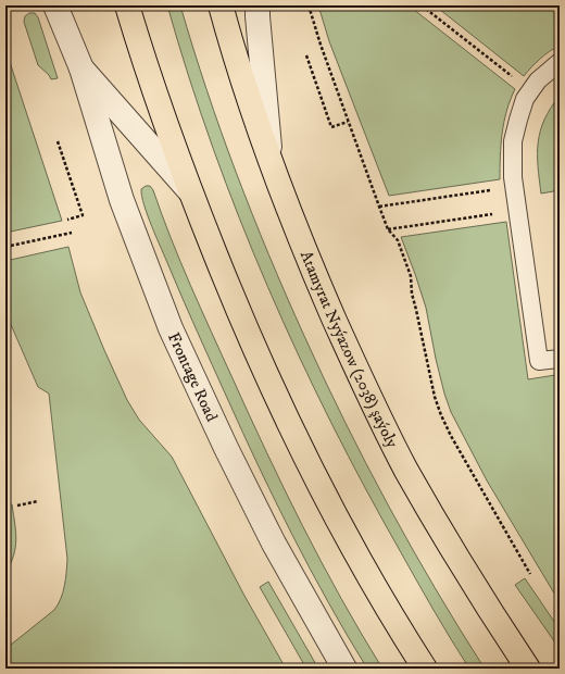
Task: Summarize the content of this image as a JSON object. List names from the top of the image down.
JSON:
{
  "streets": {
    "main road": ["Atamyrat Nyýazow (2038) şaýoly"],
    "street": ["Frontage Road"]
  }
}
